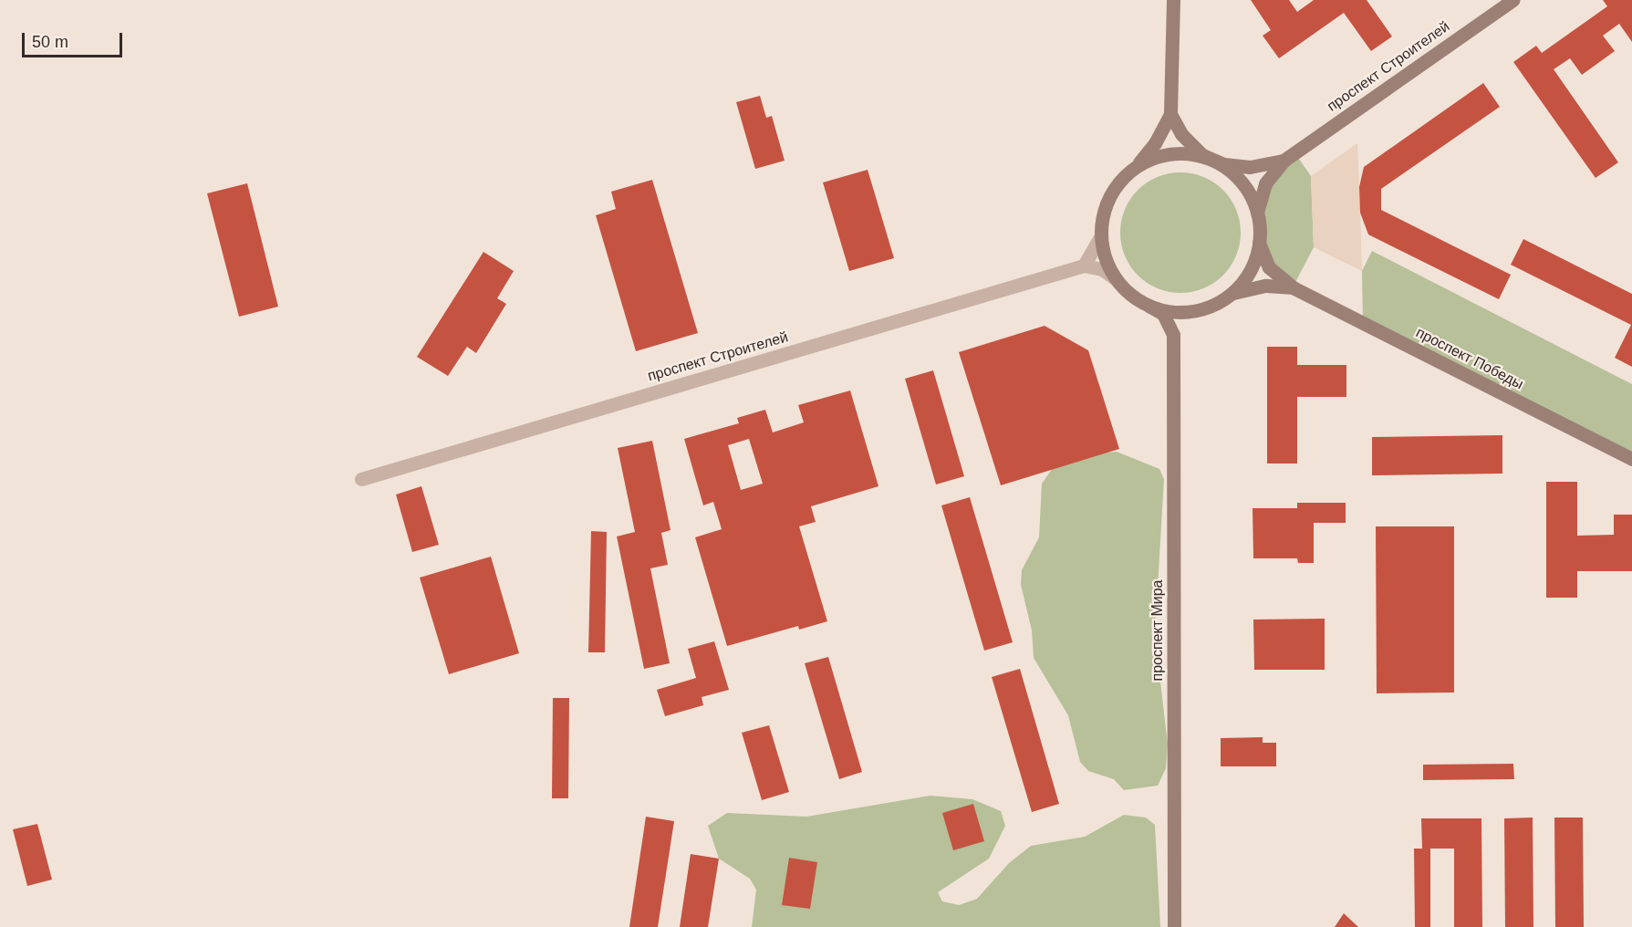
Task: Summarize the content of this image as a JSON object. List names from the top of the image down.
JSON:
{
  "streets": {
    "street": ["проспект Строителей", "проспект Победы", "проспект Мира"]
  },
  "scale_bar": "50 m"
}
